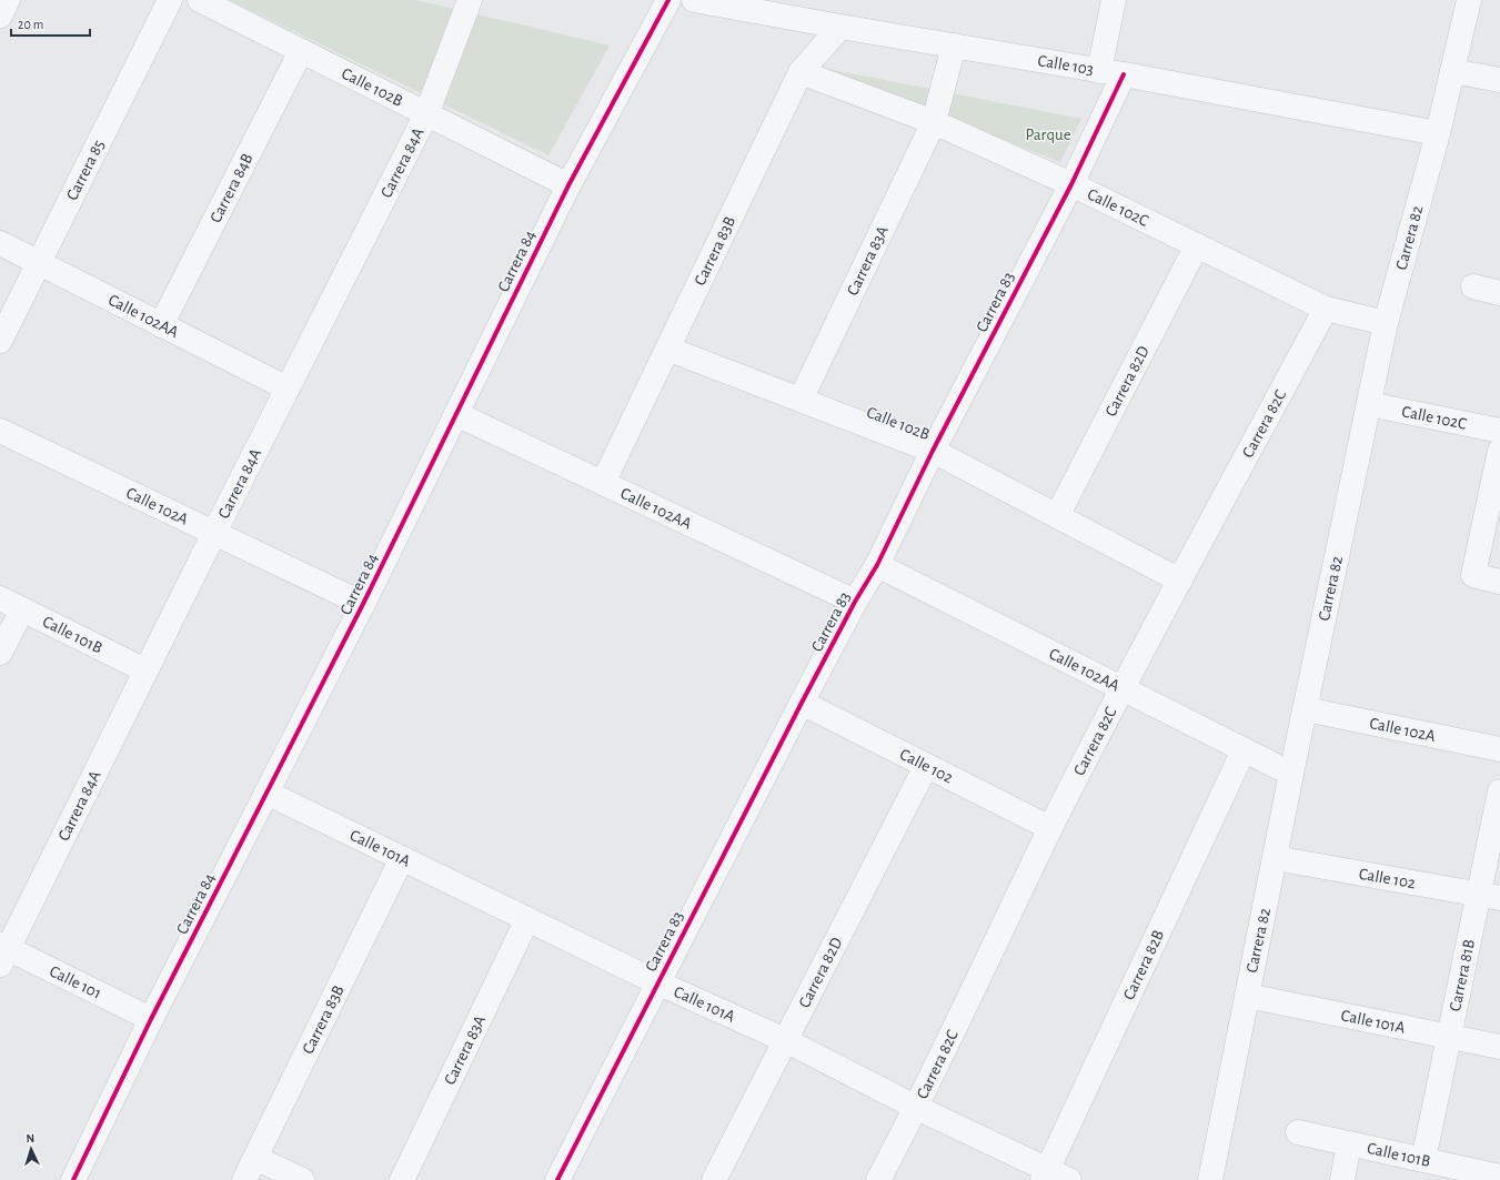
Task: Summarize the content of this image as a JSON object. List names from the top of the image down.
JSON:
{
  "streets": {
    "street": [
      "Calle 103",
      "Calle 102B",
      "Carrera 84A",
      "Carrera 85",
      "Carrera 84B",
      "Calle 102C",
      "Carrera 82",
      "Carrera 83B",
      "Carrera 84",
      "Carrera 83A",
      "Carrera 83",
      "Calle 102AA",
      "Carrera 82D",
      "Carrera 82C",
      "Calle 102A",
      "Calle 101B",
      "Calle 102",
      "Calle 101A",
      "Carrera 82B",
      "Carrera 81B",
      "Calle 101"
    ]
  },
  "crossings": [
    ["Calle 103", "Carrera 82"],
    ["Calle 103", "Carrera 83B"],
    ["Calle 103", "Carrera 83A"],
    ["Calle 103", "Carrera 83"],
    ["Calle 102B", "Carrera 84A"],
    ["Calle 102B", "Carrera 84B"],
    ["Calle 102B", "Carrera 83B"],
    ["Calle 102B", "Carrera 84"],
    ["Calle 102B", "Carrera 83A"],
    ["Calle 102B", "Carrera 83"],
    ["Calle 102B", "Carrera 82D"],
    ["Calle 102B", "Carrera 82C"],
    ["Carrera 84A", "Calle 102AA"],
    ["Carrera 84A", "Calle 102A"],
    ["Carrera 84A", "Calle 101B"],
    ["Carrera 84A", "Calle 101"],
    ["Carrera 85", "Calle 102AA"],
    ["Carrera 84B", "Calle 102AA"],
    ["Calle 102C", "Carrera 82"],
    ["Calle 102C", "Carrera 83B"],
    ["Calle 102C", "Carrera 83A"],
    ["Calle 102C", "Carrera 83"],
    ["Calle 102C", "Carrera 82D"],
    ["Calle 102C", "Carrera 82C"],
    ["Carrera 82", "Calle 102AA"],
    ["Carrera 82", "Calle 102A"],
    ["Carrera 82", "Calle 102"],
    ["Carrera 82", "Calle 101A"],
    ["Carrera 83B", "Calle 102AA"],
    ["Carrera 83B", "Calle 101A"],
    ["Carrera 84", "Calle 102AA"],
    ["Carrera 84", "Calle 102A"],
    ["Carrera 84", "Calle 101A"],
    ["Carrera 84", "Calle 101"],
    ["Carrera 83A", "Calle 101A"],
    ["Carrera 83", "Calle 102AA"],
    ["Carrera 83", "Calle 102"],
    ["Carrera 83", "Calle 101A"],
    ["Calle 102AA", "Carrera 82C"],
    ["Calle 102AA", "Carrera 82B"],
    ["Carrera 82D", "Calle 102"],
    ["Carrera 82D", "Calle 101A"],
    ["Carrera 82C", "Calle 102"],
    ["Carrera 82C", "Calle 101A"],
    ["Calle 101B", "Carrera 81B"],
    ["Calle 102", "Carrera 81B"],
    ["Calle 101A", "Carrera 82B"],
    ["Calle 101A", "Carrera 81B"]
  ],
  "parks": ["Parque"],
  "scale_bar": "20 m",
  "north": "top"
}
